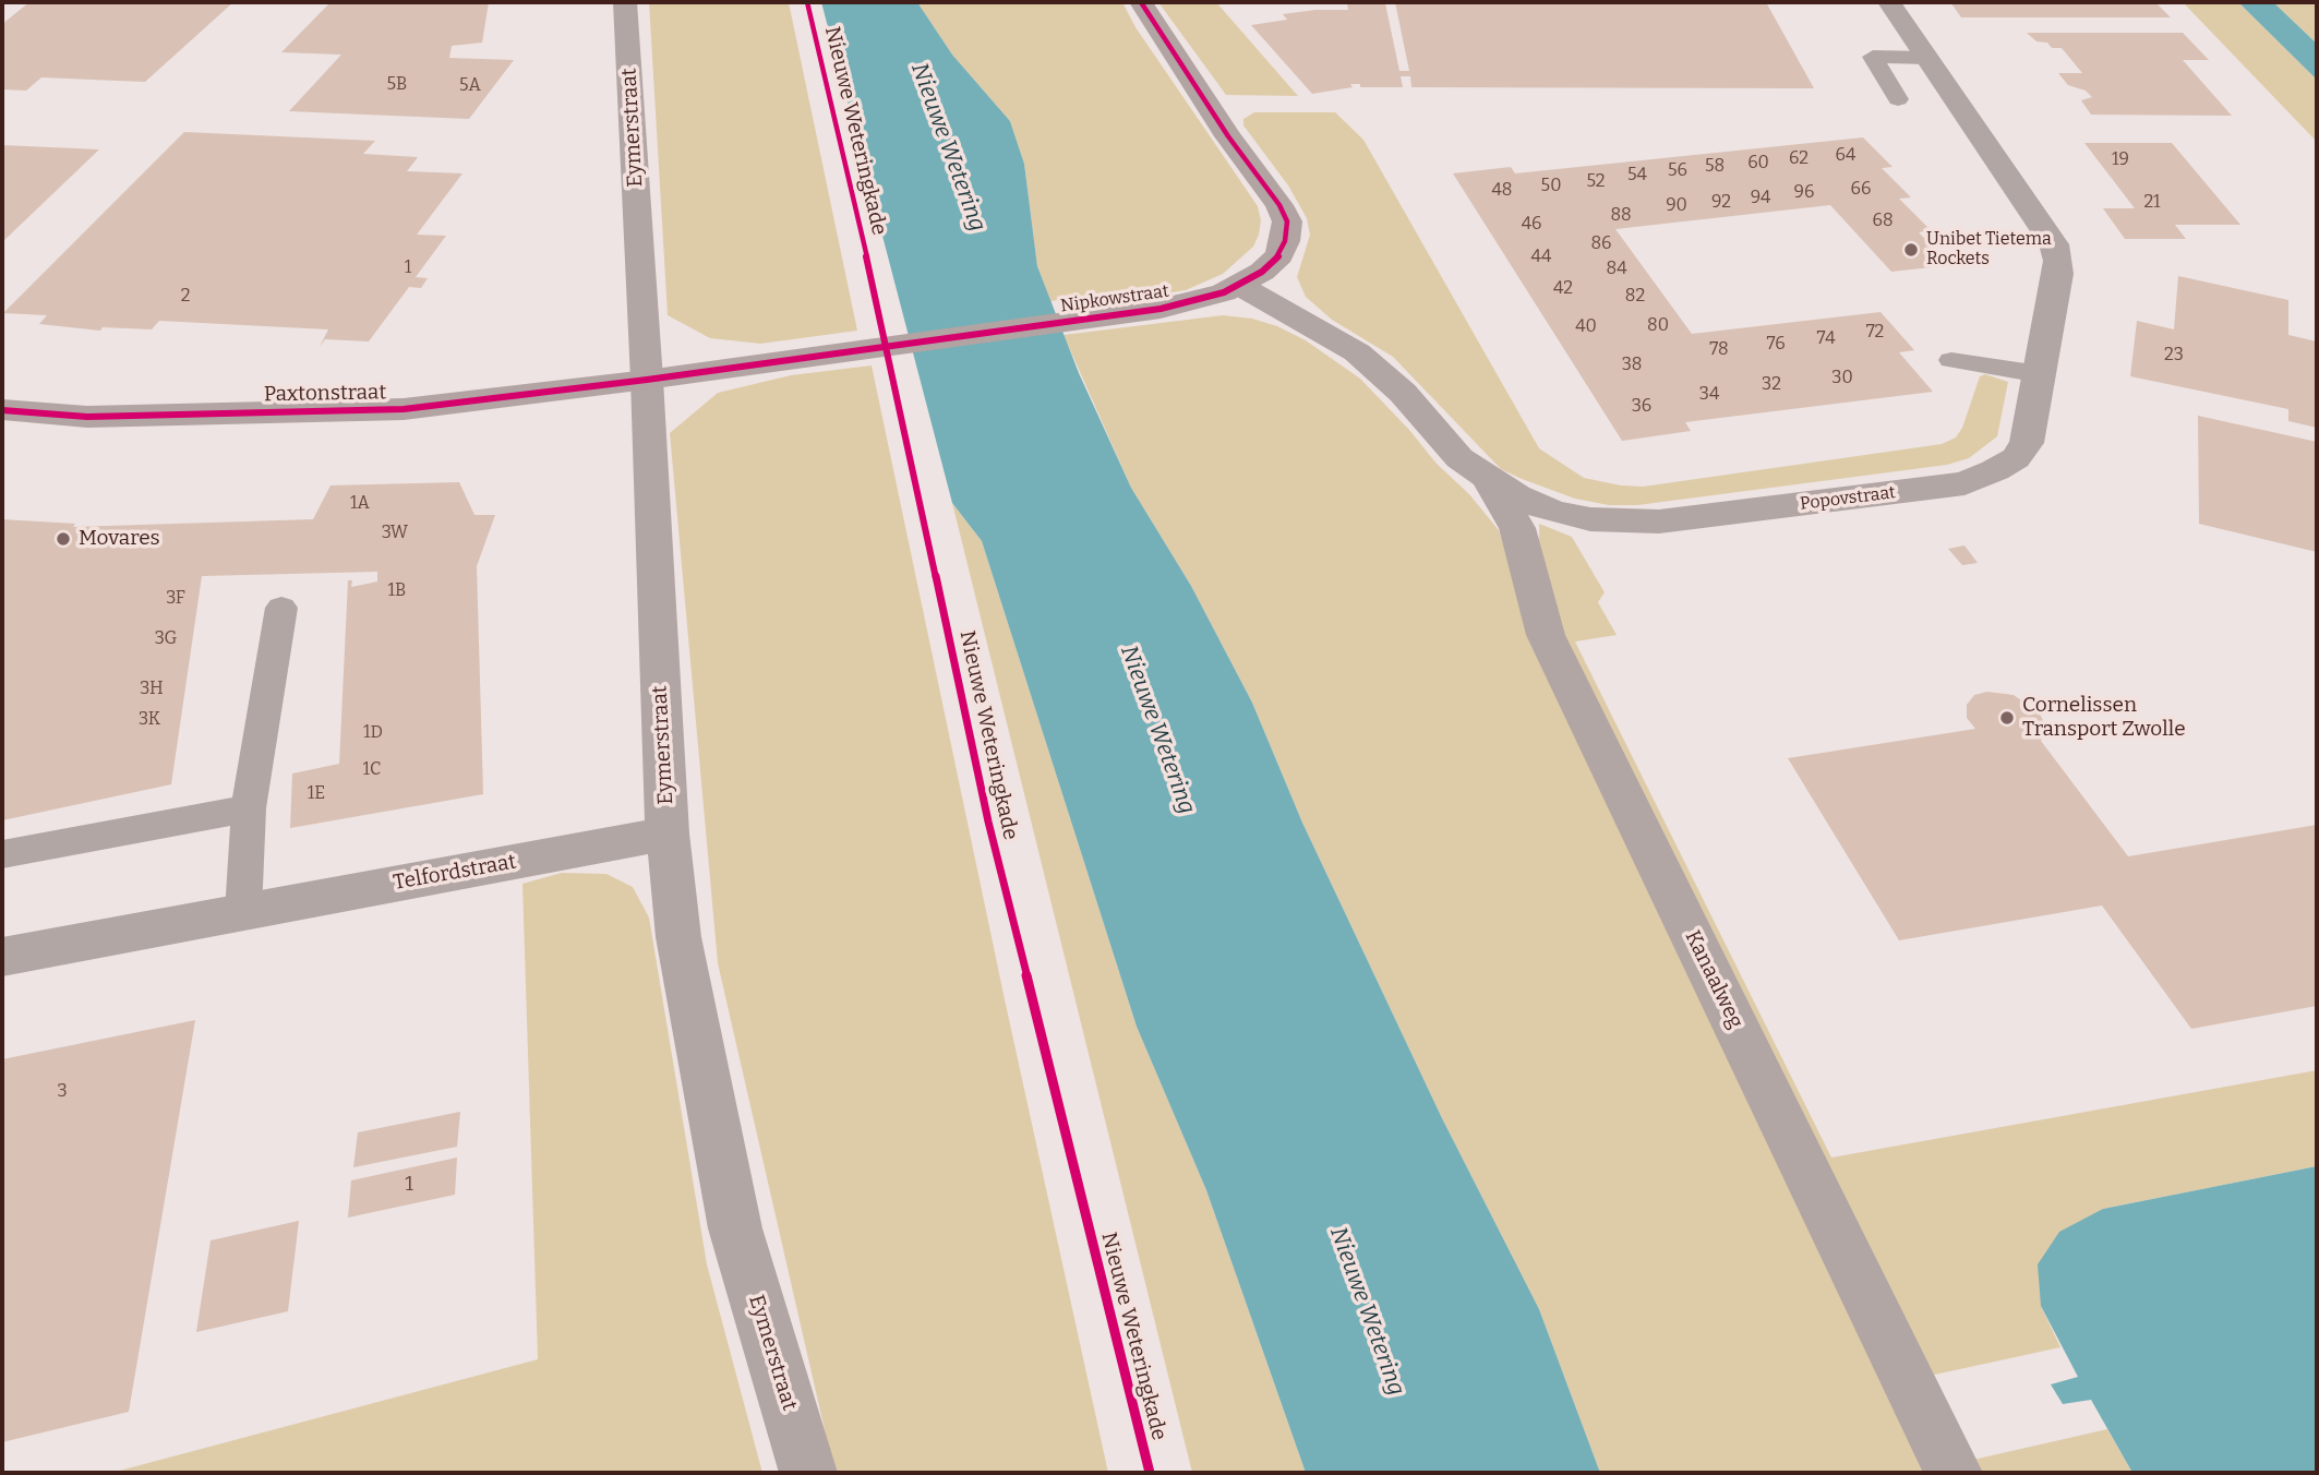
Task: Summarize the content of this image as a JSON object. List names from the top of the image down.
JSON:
{
  "streets": {
    "street": [
      "Eymerstraat",
      "Nipkowstraat",
      "Paxtonstraat",
      "Popovstraat",
      "Telfordstraat",
      "Kanaalweg"
    ],
    "cycle path": ["Nieuwe Weteringkade"]
  },
  "crossings": [
    ["Eymerstraat", "Nipkowstraat"],
    ["Eymerstraat", "Paxtonstraat"],
    ["Eymerstraat", "Telfordstraat"],
    ["Nipkowstraat", "Paxtonstraat"],
    ["Nipkowstraat", "Popovstraat"],
    ["Popovstraat", "Kanaalweg"]
  ],
  "water": ["Nieuwe Wetering"],
  "places": ["Unibet Tietema Rockets", "Movares", "Cornelissen Transport Zwolle"],
  "house_numbers": [
    "5B",
    "5A",
    "64",
    "62",
    "19",
    "60",
    "58",
    "56",
    "54",
    "52",
    "50",
    "66",
    "48",
    "96",
    "94",
    "92",
    "21",
    "90",
    "88",
    "68",
    "46",
    "86",
    "44",
    "1",
    "84",
    "42",
    "2",
    "82",
    "80",
    "40",
    "72",
    "74",
    "76",
    "78",
    "23",
    "38",
    "30",
    "32",
    "34",
    "36",
    "1A",
    "3W",
    "1B",
    "3F",
    "3G",
    "3H",
    "3K",
    "1D",
    "1C",
    "1E",
    "3",
    "1"
  ]
}
